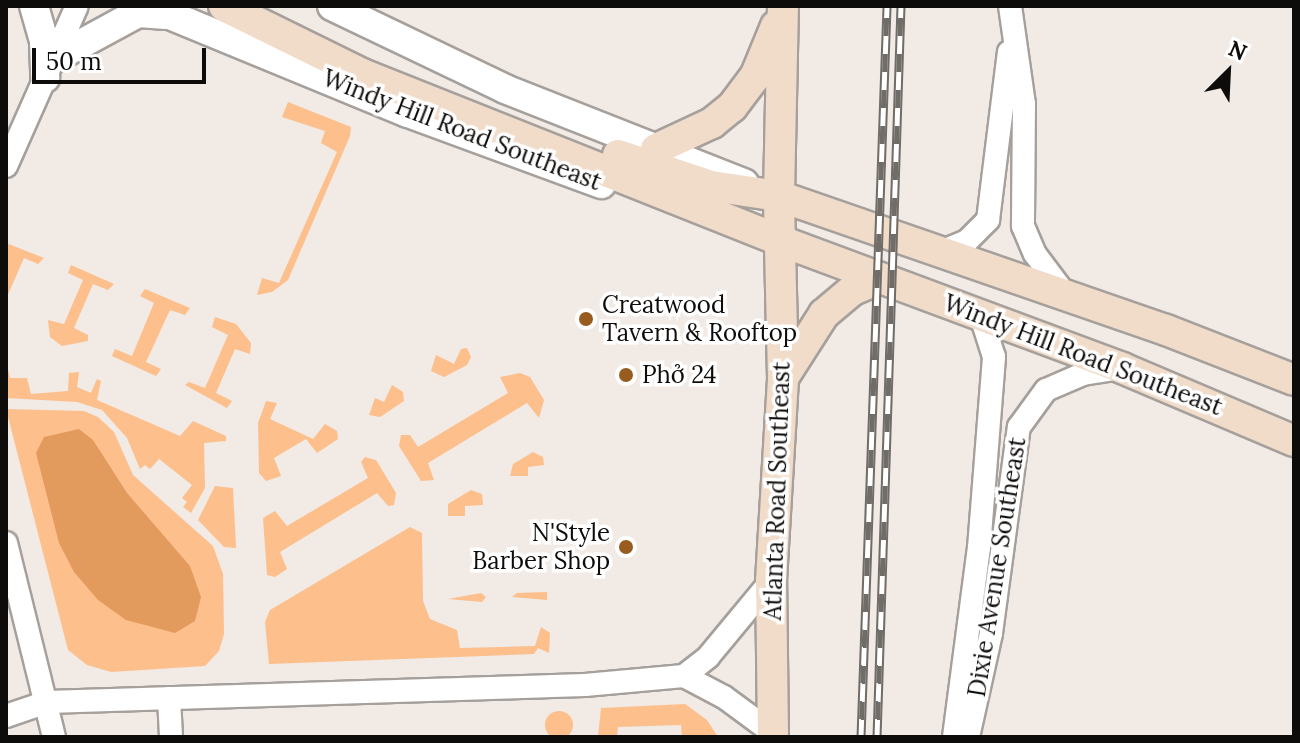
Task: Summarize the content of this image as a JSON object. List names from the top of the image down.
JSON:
{
  "streets": {
    "main road": ["Windy Hill Road Southeast", "Atlanta Road Southeast"],
    "street": ["Dixie Avenue Southeast"]
  },
  "crossings": [
    ["Windy Hill Road Southeast", "Atlanta Road Southeast"],
    ["Windy Hill Road Southeast", "Dixie Avenue Southeast"]
  ],
  "places": ["Creatwood Tavern & Rooftop", "Phở 24", "N'Style Barber Shop"],
  "scale_bar": "50 m",
  "north": "top right"
}
